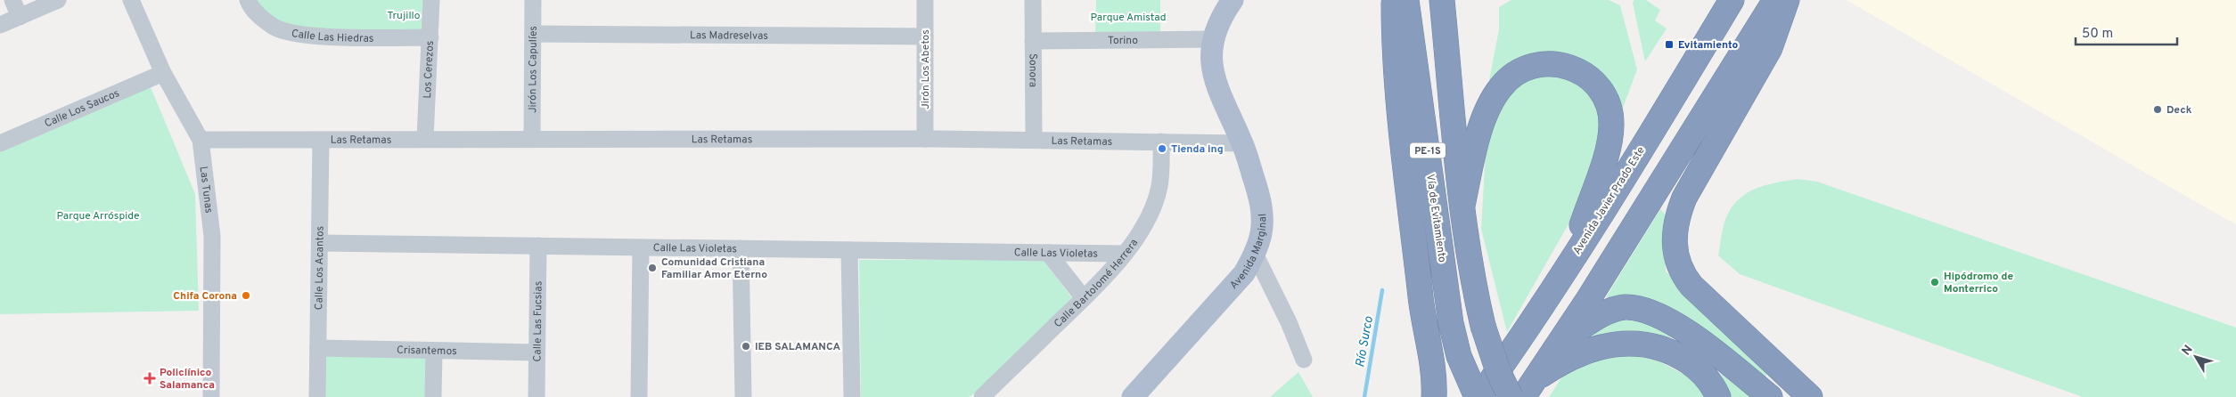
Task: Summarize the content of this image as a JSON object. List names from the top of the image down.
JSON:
{
  "streets": {
    "highway": ["PE-1S", "Avenida Javier Prado Este", "Vía de Evitamiento"],
    "main road": ["Avenida Marginal"],
    "street": [
      "Calle Las Hiedras",
      "Las Madreselvas",
      "Torino",
      "Los Cerezos",
      "Jirón Los Capulíes",
      "Jirón Los Abetos",
      "Sonora",
      "Calle Los Saucos",
      "Las Retamas",
      "Las Tunas",
      "Calle Las Violetas",
      "Calle Los Acantos",
      "Calle Bartolomé Herrera",
      "Calle Las Fucsias",
      "Crisantemos"
    ]
  },
  "crossings": [
    ["Calle Las Hiedras", "Los Cerezos"],
    ["Las Madreselvas", "Jirón Los Capulíes"],
    ["Las Madreselvas", "Jirón Los Abetos"],
    ["Torino", "Sonora"],
    ["Torino", "Avenida Marginal"],
    ["Los Cerezos", "Las Retamas"],
    ["Jirón Los Capulíes", "Las Retamas"],
    ["Jirón Los Abetos", "Las Retamas"],
    ["Sonora", "Las Retamas"],
    ["Calle Los Saucos", "Las Tunas"],
    ["Las Retamas", "Las Tunas"],
    ["Las Retamas", "Avenida Marginal"],
    ["Las Retamas", "Calle Los Acantos"],
    ["Las Retamas", "Calle Bartolomé Herrera"],
    ["Avenida Javier Prado Este", "Vía de Evitamiento"],
    ["Calle Las Violetas", "Calle Los Acantos"],
    ["Calle Las Violetas", "Calle Bartolomé Herrera"],
    ["Calle Las Violetas", "Calle Las Fucsias"],
    ["Calle Los Acantos", "Crisantemos"],
    ["Calle Las Fucsias", "Crisantemos"]
  ],
  "water": ["Río Surco"],
  "parks": ["Trujillo", "Parque Amistad", "Parque Arróspide"],
  "places": {
    "transit": ["Evitamiento"],
    "other": [
      "Deck",
      "Tienda ing",
      "Comunidad Cristiana Familiar Amor Eterno",
      "Hipódromo de Monterrico",
      "Chifa Corona",
      "IEB SALAMANCA"
    ],
    "health": ["Policlínico Salamanca"]
  },
  "scale_bar": "50 m",
  "north": "top left"
}
